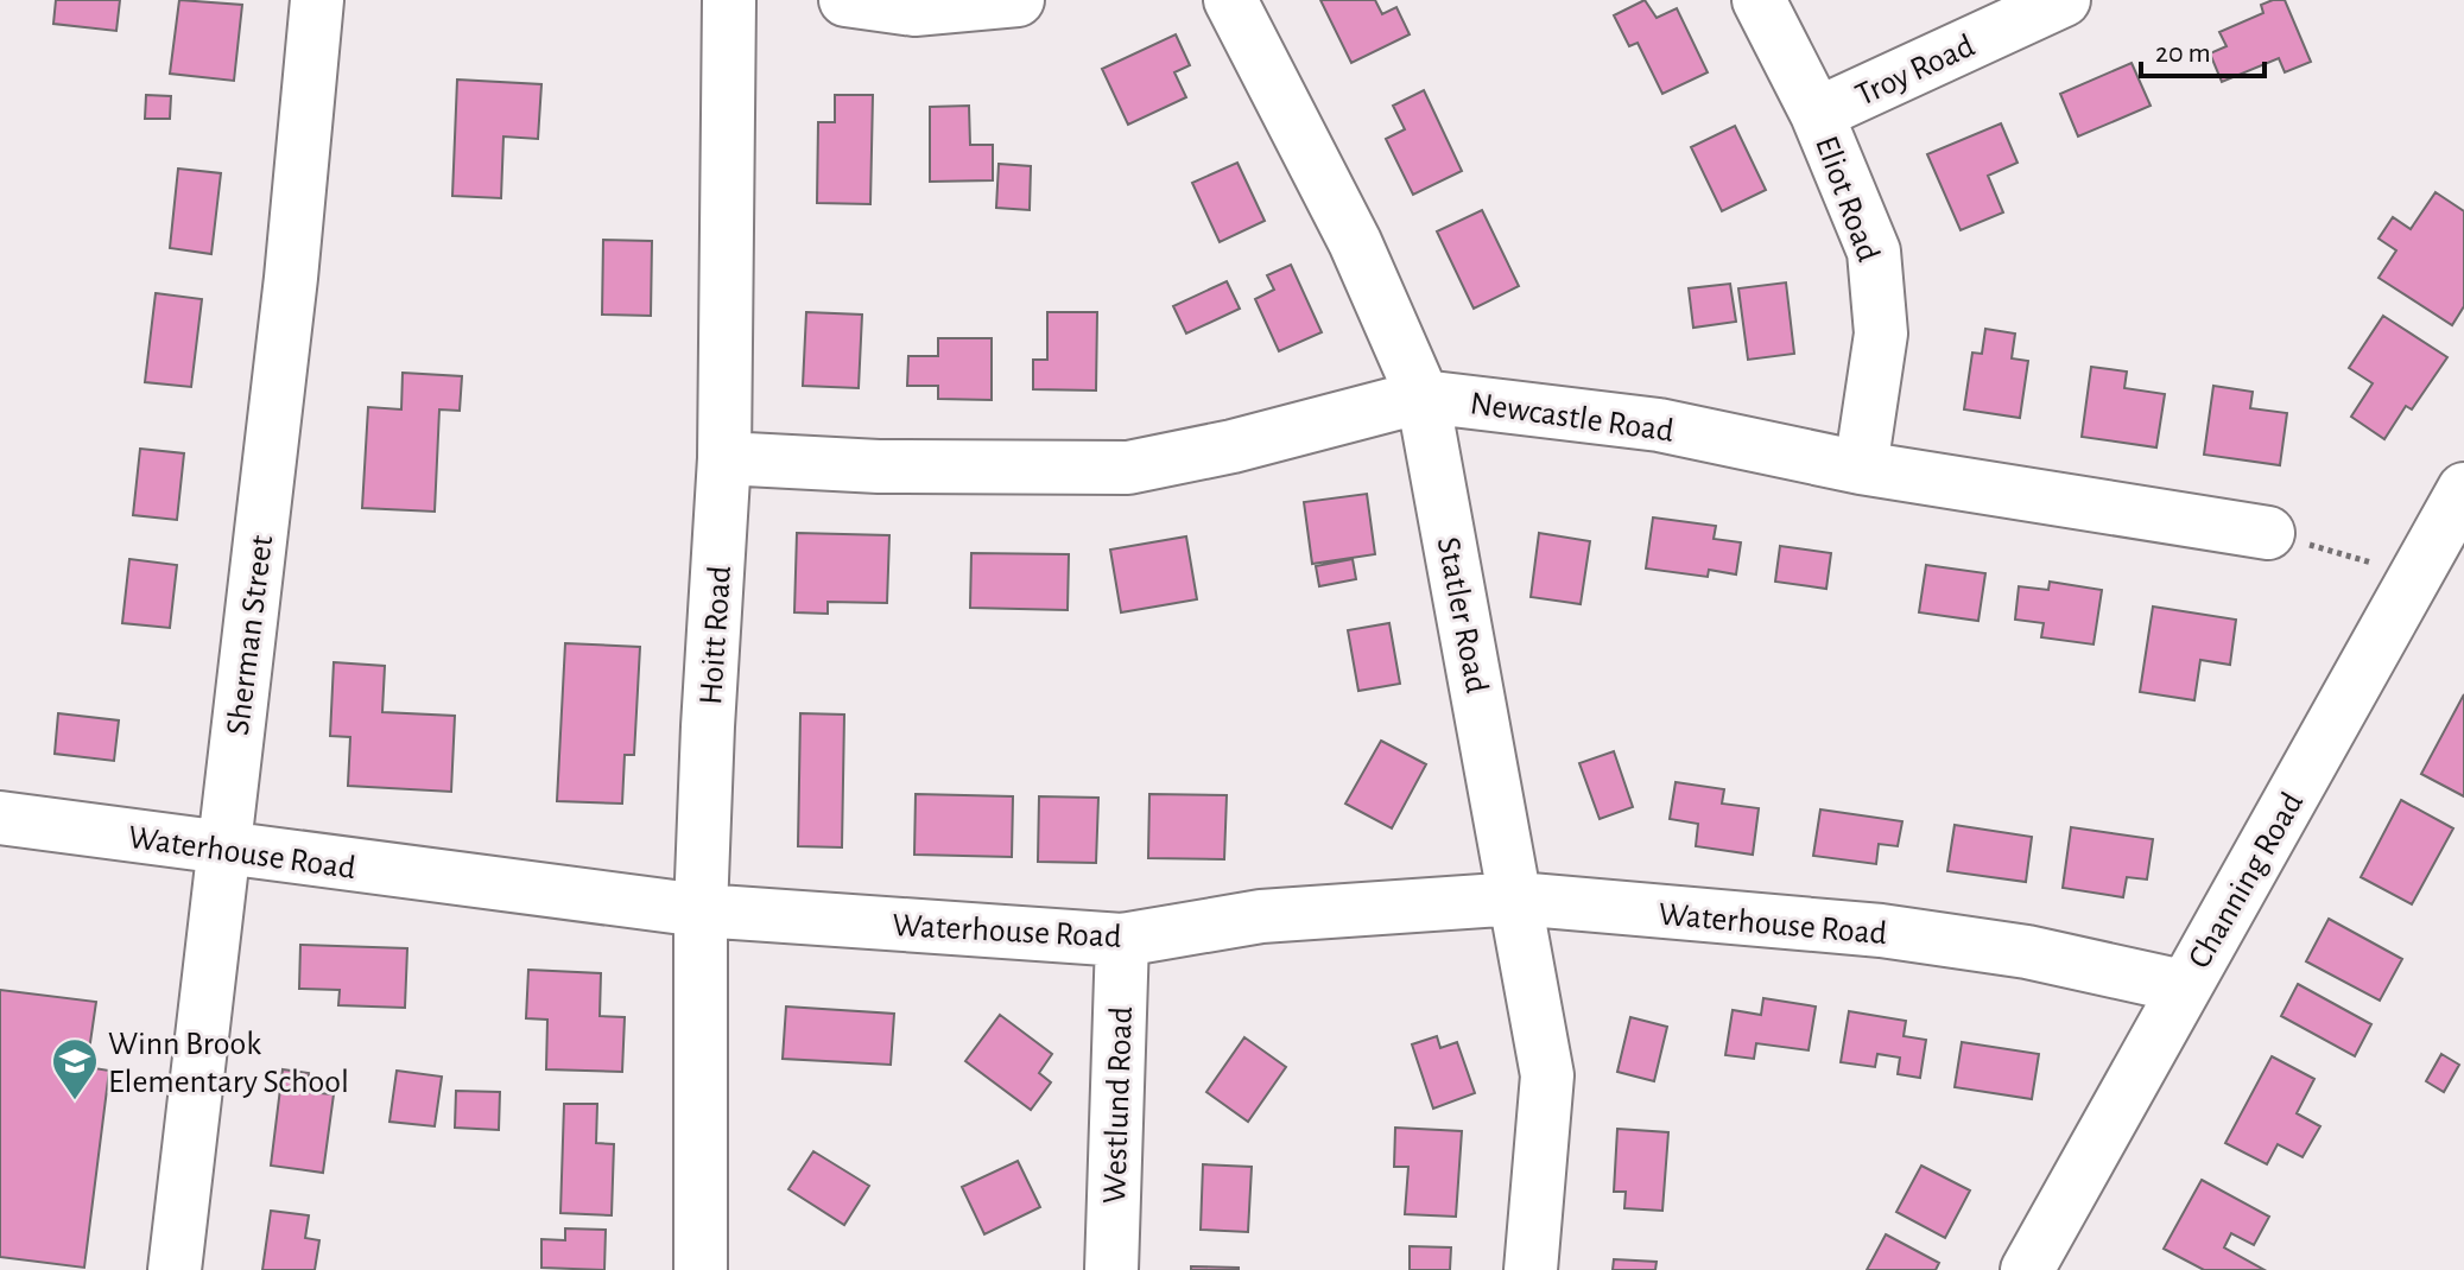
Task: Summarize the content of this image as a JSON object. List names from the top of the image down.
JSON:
{
  "streets": {
    "street": [
      "Troy Road",
      "Eliot Road",
      "Newcastle Road",
      "Statler Road",
      "Sherman Street",
      "Hoitt Road",
      "Waterhouse Road",
      "Channing Road",
      "Westlund Road"
    ]
  },
  "crossings": [
    ["Troy Road", "Eliot Road"],
    ["Eliot Road", "Newcastle Road"],
    ["Newcastle Road", "Statler Road"],
    ["Newcastle Road", "Hoitt Road"],
    ["Statler Road", "Waterhouse Road"],
    ["Sherman Street", "Waterhouse Road"],
    ["Hoitt Road", "Waterhouse Road"],
    ["Waterhouse Road", "Channing Road"],
    ["Waterhouse Road", "Westlund Road"]
  ],
  "places": {
    "school or university": ["Winn Brook Elementary School"]
  },
  "scale_bar": "20 m"
}
